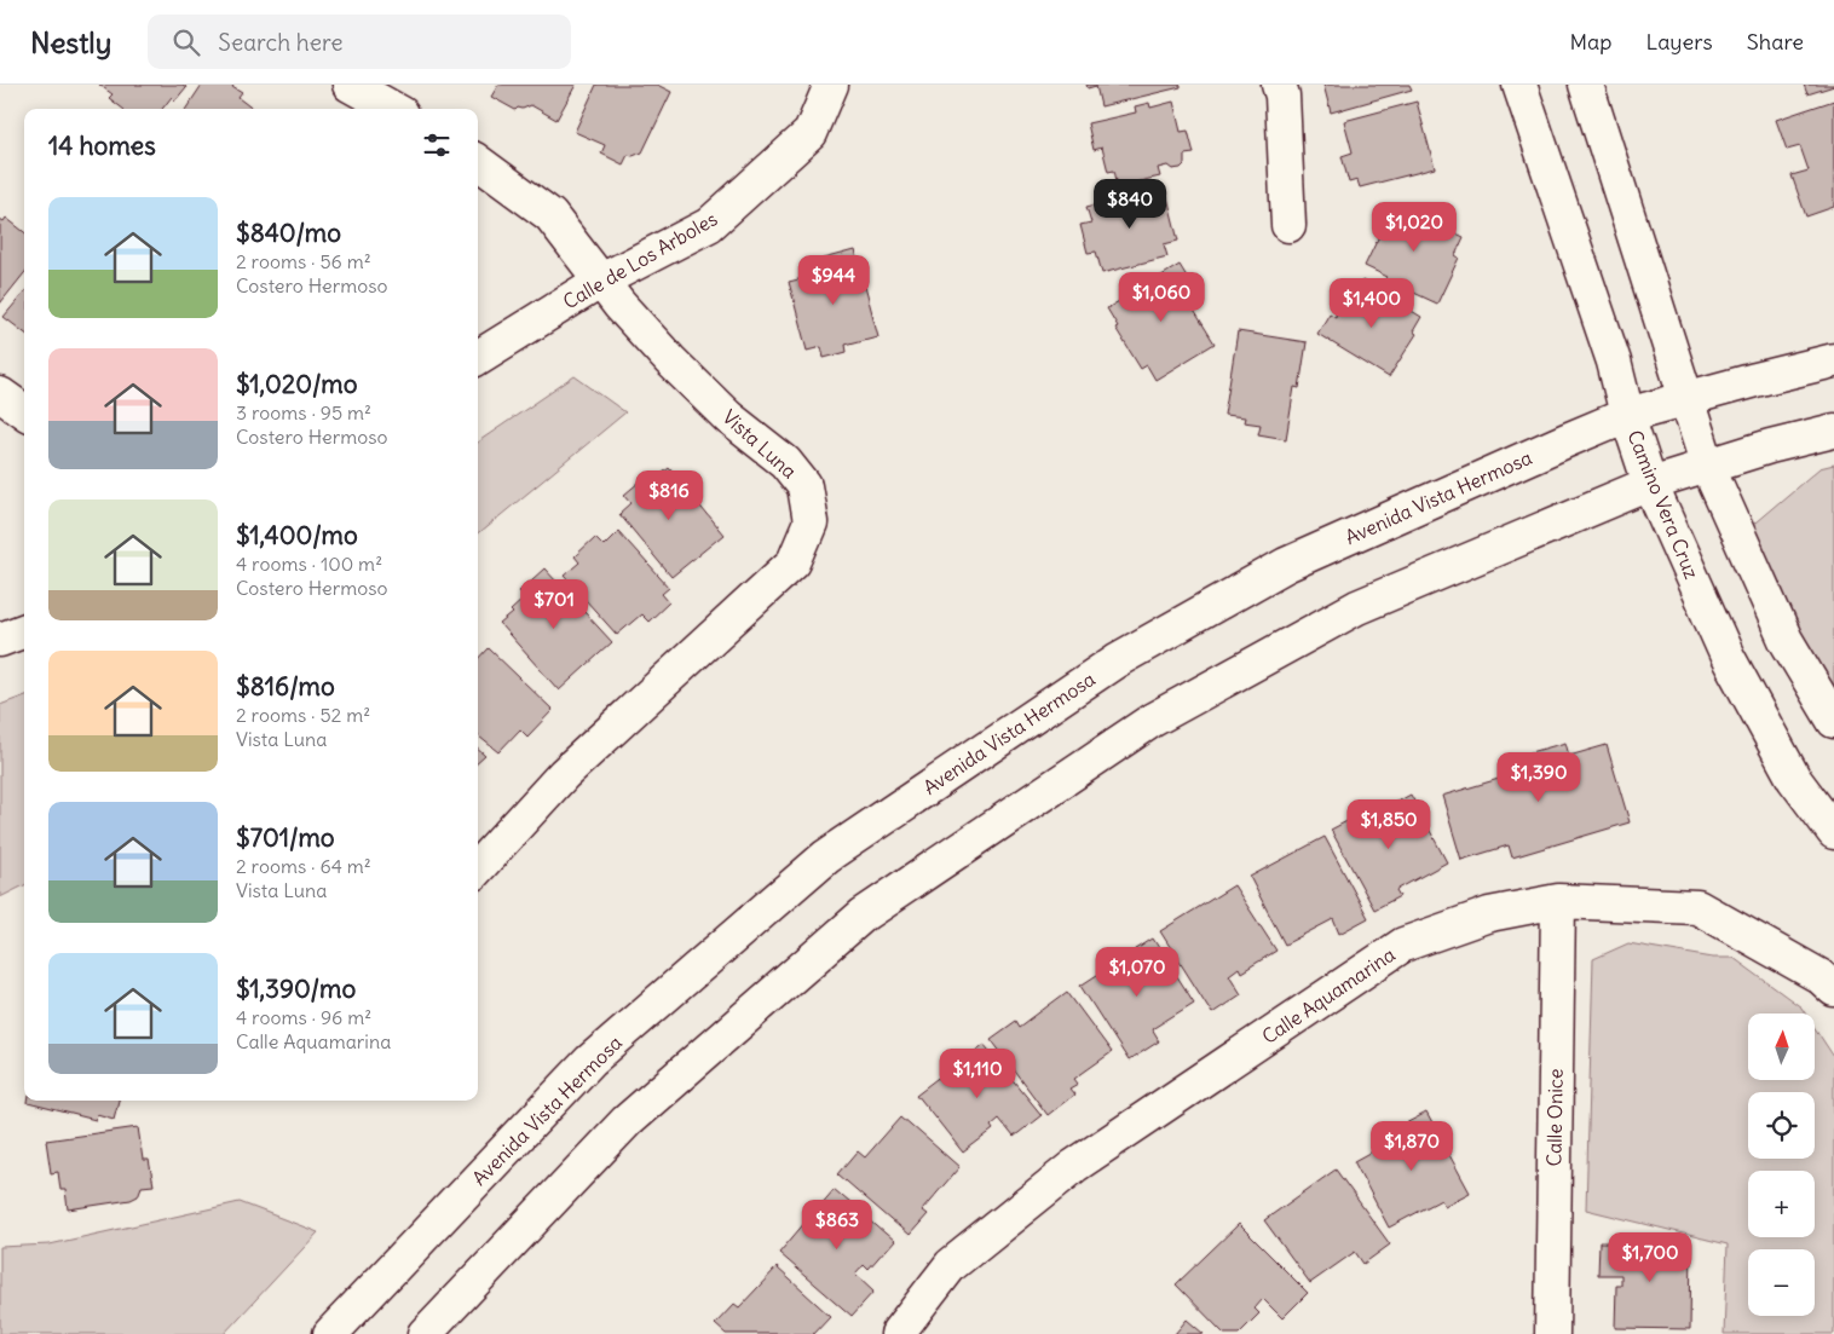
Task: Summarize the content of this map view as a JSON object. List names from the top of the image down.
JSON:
{
  "streets": {
    "main road": [
      "Calle de Los Arboles",
      "Vista Luna",
      "Avenida Vista Hermosa",
      "Camino Vera Cruz",
      "Calle Aquamarina",
      "Calle Onice"
    ]
  },
  "crossings": [
    ["Calle de Los Arboles", "Vista Luna"],
    ["Avenida Vista Hermosa", "Camino Vera Cruz"],
    ["Calle Aquamarina", "Calle Onice"]
  ],
  "north": "top",
  "page": {
    "header": "Nestly",
    "search": "Search here",
    "nav": ["Map", "Layers", "Share"],
    "heading": "14 homes",
    "price": [
      "$840",
      "$1,020",
      "$944",
      "$1,060",
      "$1,400",
      "$816",
      "$701",
      "$1,390",
      "$1,850",
      "$1,070",
      "$1,110",
      "$1,870",
      "$863",
      "$1,700"
    ],
    "list": [
      {
        "name": "$840/mo",
        "note": "2 rooms · 56 m² · Costero Hermoso"
      },
      {
        "name": "$1,020/mo",
        "note": "3 rooms · 95 m² · Costero Hermoso"
      },
      {
        "name": "$1,400/mo",
        "note": "4 rooms · 100 m² · Costero Hermoso"
      },
      {
        "name": "$816/mo",
        "note": "2 rooms · 52 m² · Vista Luna"
      },
      {
        "name": "$701/mo",
        "note": "2 rooms · 64 m² · Vista Luna"
      },
      {
        "name": "$1,390/mo",
        "note": "4 rooms · 96 m² · Calle Aquamarina"
      }
    ],
    "map_buttons": ["+", "−"]
  }
}
